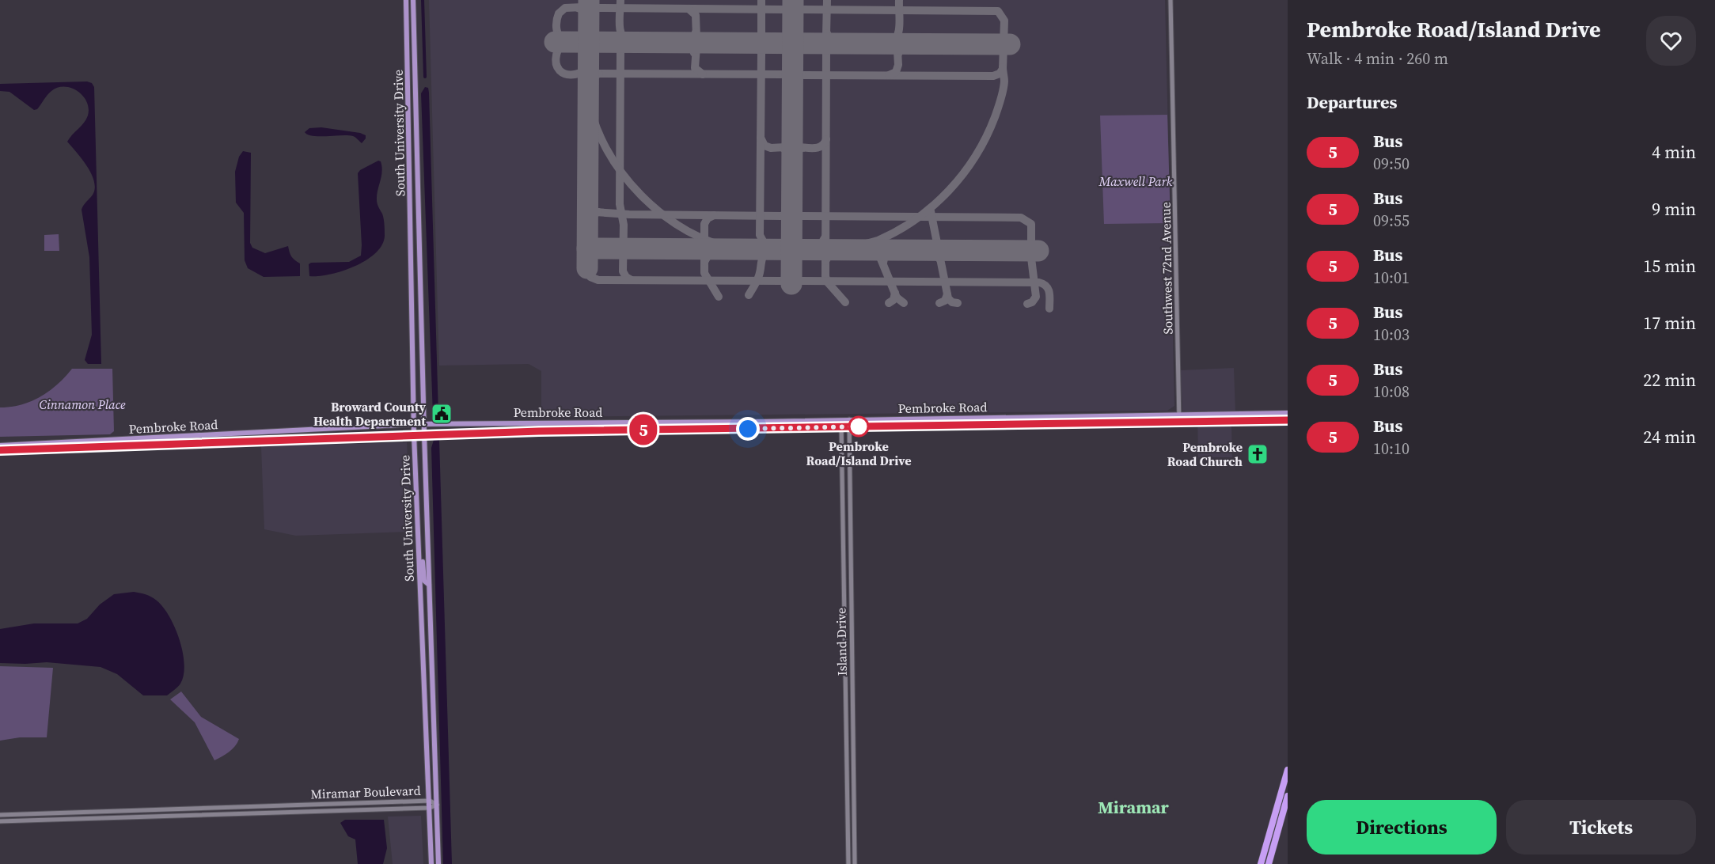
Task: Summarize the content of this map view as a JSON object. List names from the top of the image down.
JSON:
{
  "streets": {
    "main road": ["South University Drive", "Pembroke Road"],
    "street": ["Southwest 72nd Avenue", "Island Drive", "Miramar Boulevard"]
  },
  "crossings": [
    ["South University Drive", "Pembroke Road"],
    ["South University Drive", "Miramar Boulevard"],
    ["Southwest 72nd Avenue", "Pembroke Road"],
    ["Pembroke Road", "Island Drive"]
  ],
  "districts": ["Miramar"],
  "parks": ["Maxwell Park", "Cinnamon Place"],
  "places": {
    "public building": ["Broward County Health Department"],
    "other": ["Pembroke Road/Island Drive"],
    "church": ["Pembroke Road Church"]
  },
  "lines": ["bus line 5"],
  "page": {
    "on_map": "5",
    "heading": [
      ["Pembroke Road/Island Drive", "Walk · 4 min · 260 m"],
      "Departures"
    ],
    "list": [
      {
        "mark": "5",
        "name": "Bus",
        "note": "09:50",
        "value": "4 min"
      },
      {
        "mark": "5",
        "name": "Bus",
        "note": "09:55",
        "value": "9 min"
      },
      {
        "mark": "5",
        "name": "Bus",
        "note": "10:01",
        "value": "15 min"
      },
      {
        "mark": "5",
        "name": "Bus",
        "note": "10:03",
        "value": "17 min"
      },
      {
        "mark": "5",
        "name": "Bus",
        "note": "10:08",
        "value": "22 min"
      },
      {
        "mark": "5",
        "name": "Bus",
        "note": "10:10",
        "value": "24 min"
      }
    ],
    "buttons": ["Directions", "Tickets"]
  }
}
